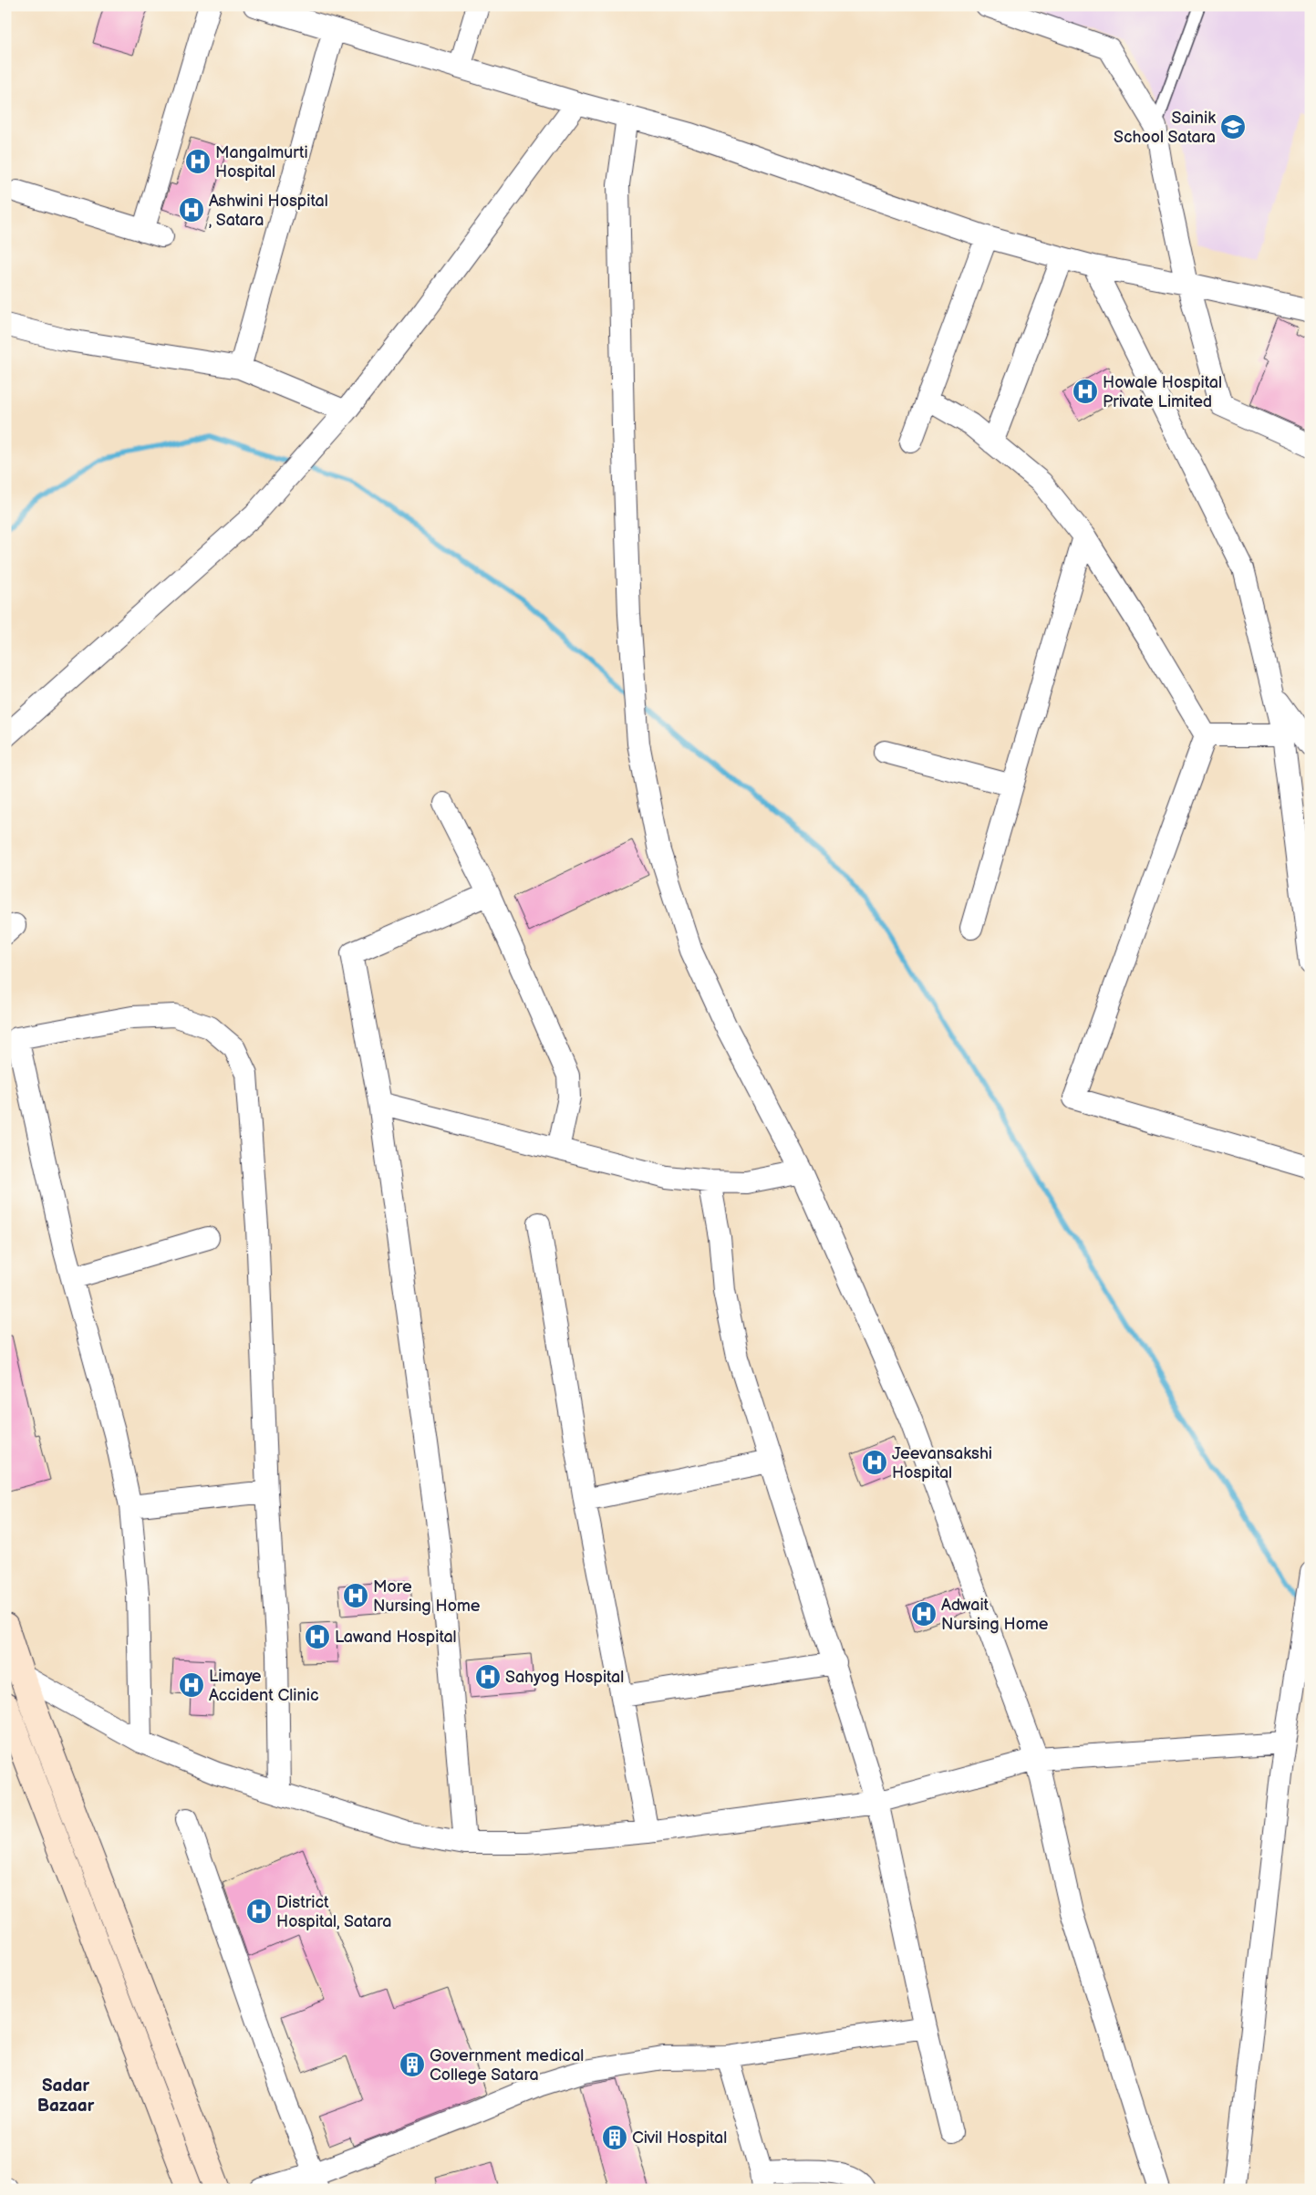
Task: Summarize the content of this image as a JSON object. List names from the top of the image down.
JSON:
{
  "districts": ["Sadar Bazaar"],
  "places": {
    "school or university": ["Sainik School Satara"],
    "hospital": [
      "Mangalmurti Hospital",
      "Ashwini Hospital , Satara",
      "Howale Hospital Private Limited",
      "Jeevansakshi Hospital",
      "More Nursing Home",
      "Adwait Nursing Home",
      "Lawand Hospital",
      "Sahyog Hospital",
      "Limaye Accident Clinic",
      "District Hospital, Satara"
    ],
    "building": ["Government medical College Satara", "Civil Hospital"]
  }
}
